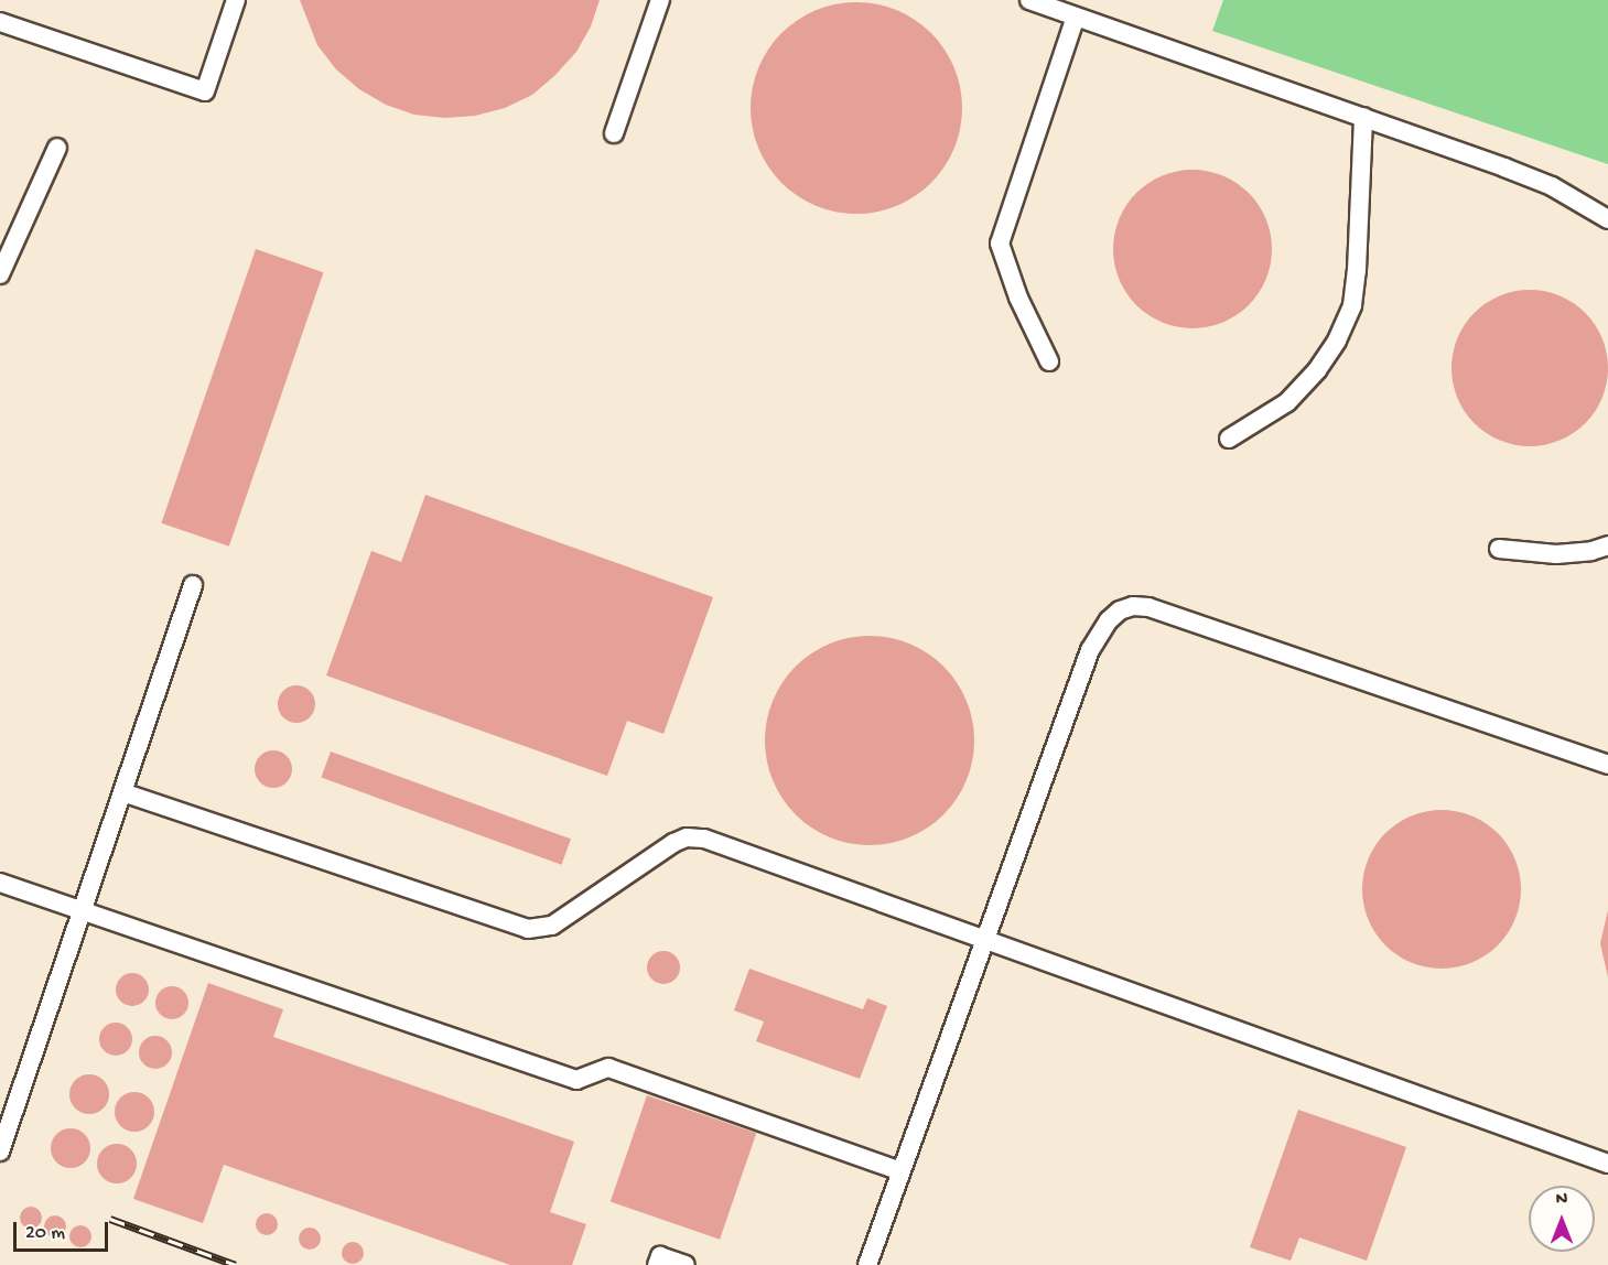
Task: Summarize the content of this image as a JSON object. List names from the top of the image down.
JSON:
{
  "scale_bar": "20 m",
  "north": "top"
}
